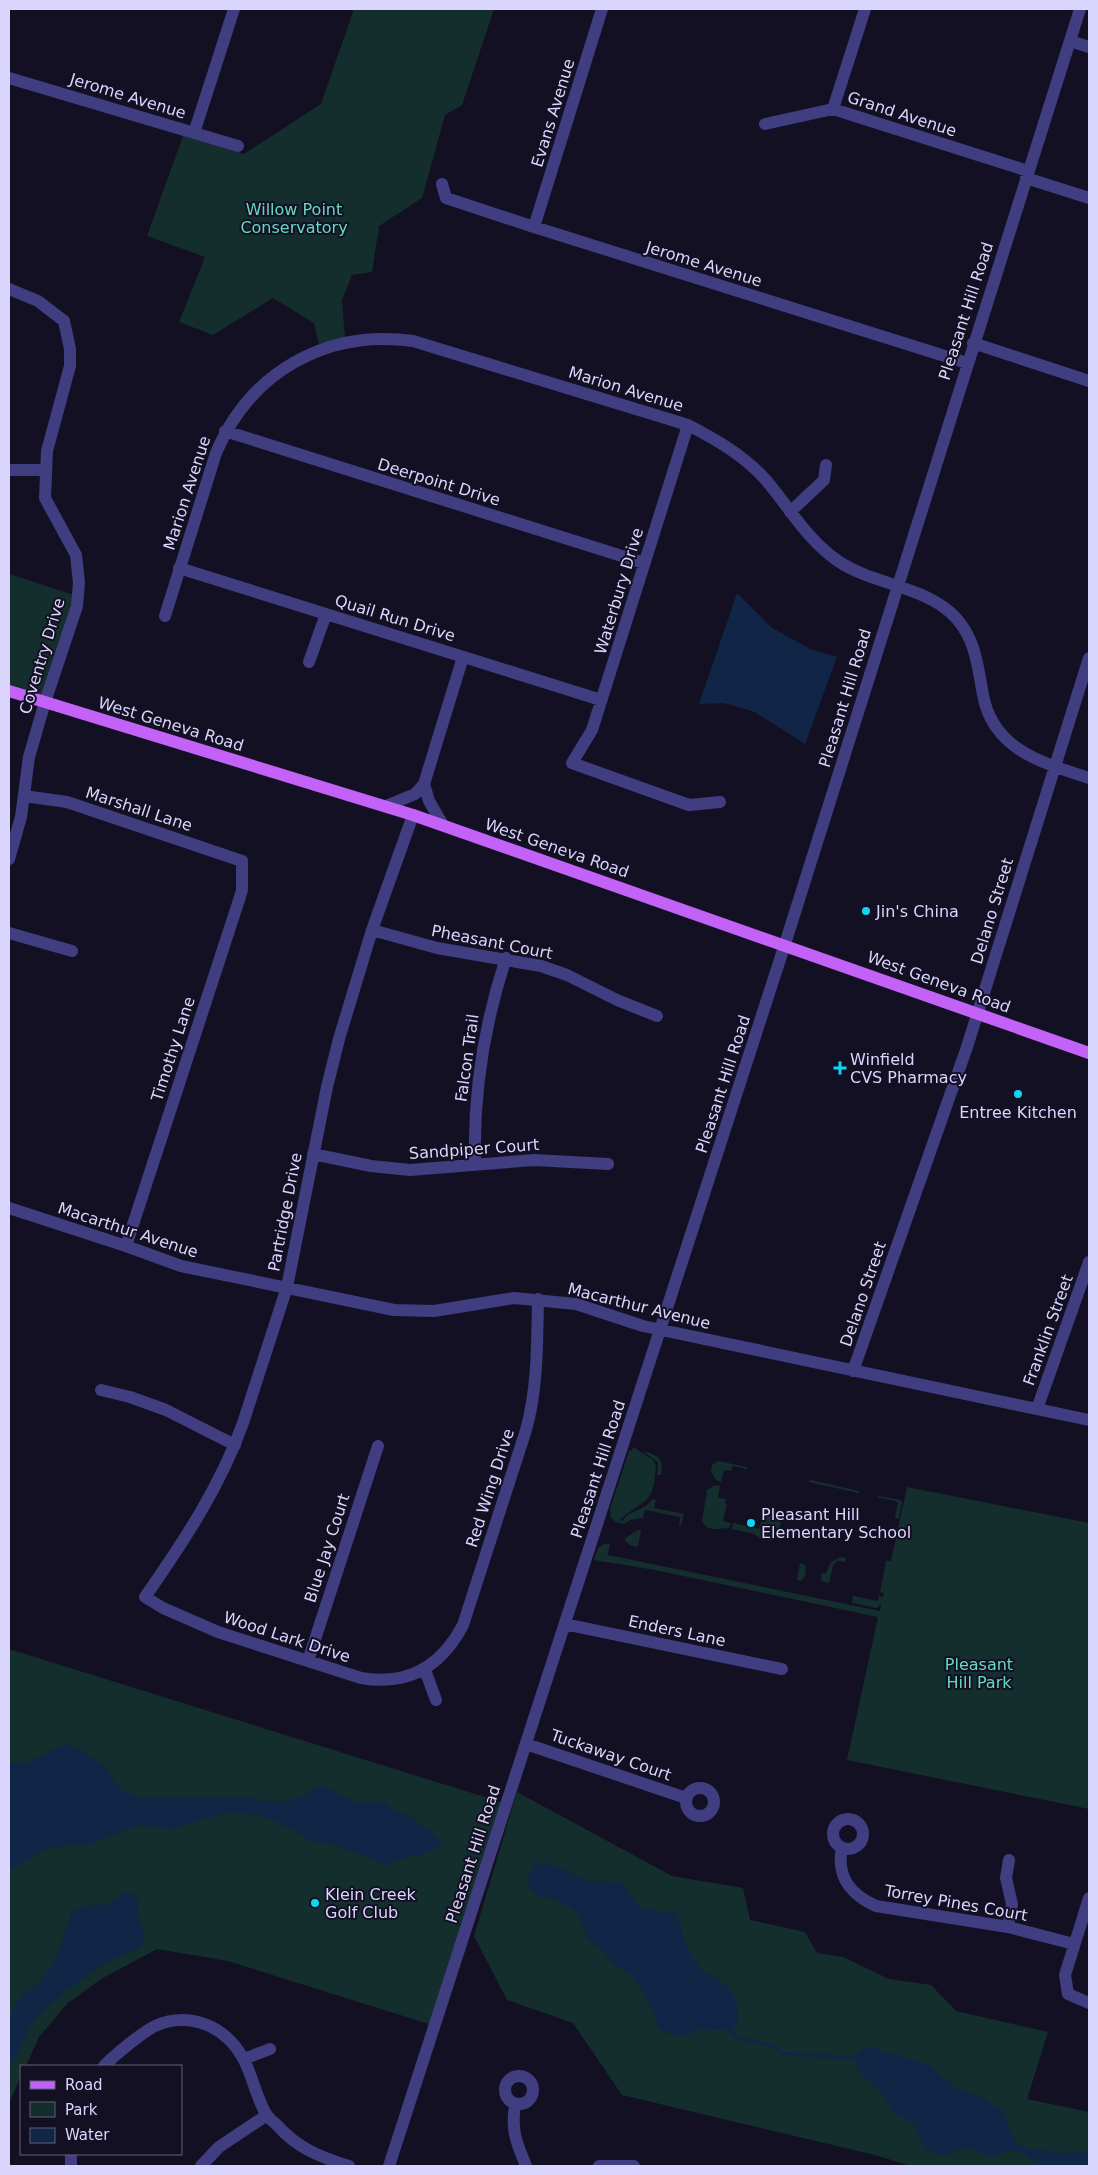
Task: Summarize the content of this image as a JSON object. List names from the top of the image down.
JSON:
{
  "streets": {
    "main road": ["West Geneva Road"],
    "street": [
      "Jerome Avenue",
      "Evans Avenue",
      "Grand Avenue",
      "Pleasant Hill Road",
      "Marion Avenue",
      "Deerpoint Drive",
      "Waterbury Drive",
      "Quail Run Drive",
      "Coventry Drive",
      "Marshall Lane",
      "Delano Street",
      "Pheasant Court",
      "Timothy Lane",
      "Falcon Trail",
      "Sandpiper Court",
      "Partridge Drive",
      "Macarthur Avenue",
      "Franklin Street",
      "Red Wing Drive",
      "Blue Jay Court",
      "Enders Lane",
      "Wood Lark Drive",
      "Tuckaway Court",
      "Torrey Pines Court"
    ]
  },
  "crossings": [
    ["Jerome Avenue", "Evans Avenue"],
    ["Jerome Avenue", "Pleasant Hill Road"],
    ["Grand Avenue", "Pleasant Hill Road"],
    ["Pleasant Hill Road", "Marion Avenue"],
    ["Pleasant Hill Road", "West Geneva Road"],
    ["Pleasant Hill Road", "Macarthur Avenue"],
    ["Pleasant Hill Road", "Enders Lane"],
    ["Pleasant Hill Road", "Tuckaway Court"],
    ["Marion Avenue", "Deerpoint Drive"],
    ["Marion Avenue", "Waterbury Drive"],
    ["Marion Avenue", "Quail Run Drive"],
    ["Marion Avenue", "Delano Street"],
    ["Deerpoint Drive", "Waterbury Drive"],
    ["Waterbury Drive", "Quail Run Drive"],
    ["Coventry Drive", "West Geneva Road"],
    ["Coventry Drive", "Marshall Lane"],
    ["West Geneva Road", "Delano Street"],
    ["West Geneva Road", "Partridge Drive"],
    ["Marshall Lane", "Timothy Lane"],
    ["Delano Street", "Macarthur Avenue"],
    ["Pheasant Court", "Falcon Trail"],
    ["Pheasant Court", "Partridge Drive"],
    ["Timothy Lane", "Macarthur Avenue"],
    ["Falcon Trail", "Sandpiper Court"],
    ["Sandpiper Court", "Partridge Drive"],
    ["Partridge Drive", "Macarthur Avenue"],
    ["Partridge Drive", "Wood Lark Drive"],
    ["Macarthur Avenue", "Franklin Street"],
    ["Macarthur Avenue", "Red Wing Drive"],
    ["Red Wing Drive", "Wood Lark Drive"],
    ["Blue Jay Court", "Wood Lark Drive"]
  ],
  "parks": ["Willow Point Conservatory", "Pleasant Hill Park"],
  "places": {
    "other": [
      "Jin's China",
      "Entree Kitchen",
      "Pleasant Hill Elementary School",
      "Klein Creek Golf Club"
    ],
    "health": ["Winfield CVS Pharmacy"]
  },
  "legend": ["Road", "Park", "Water"]
}
